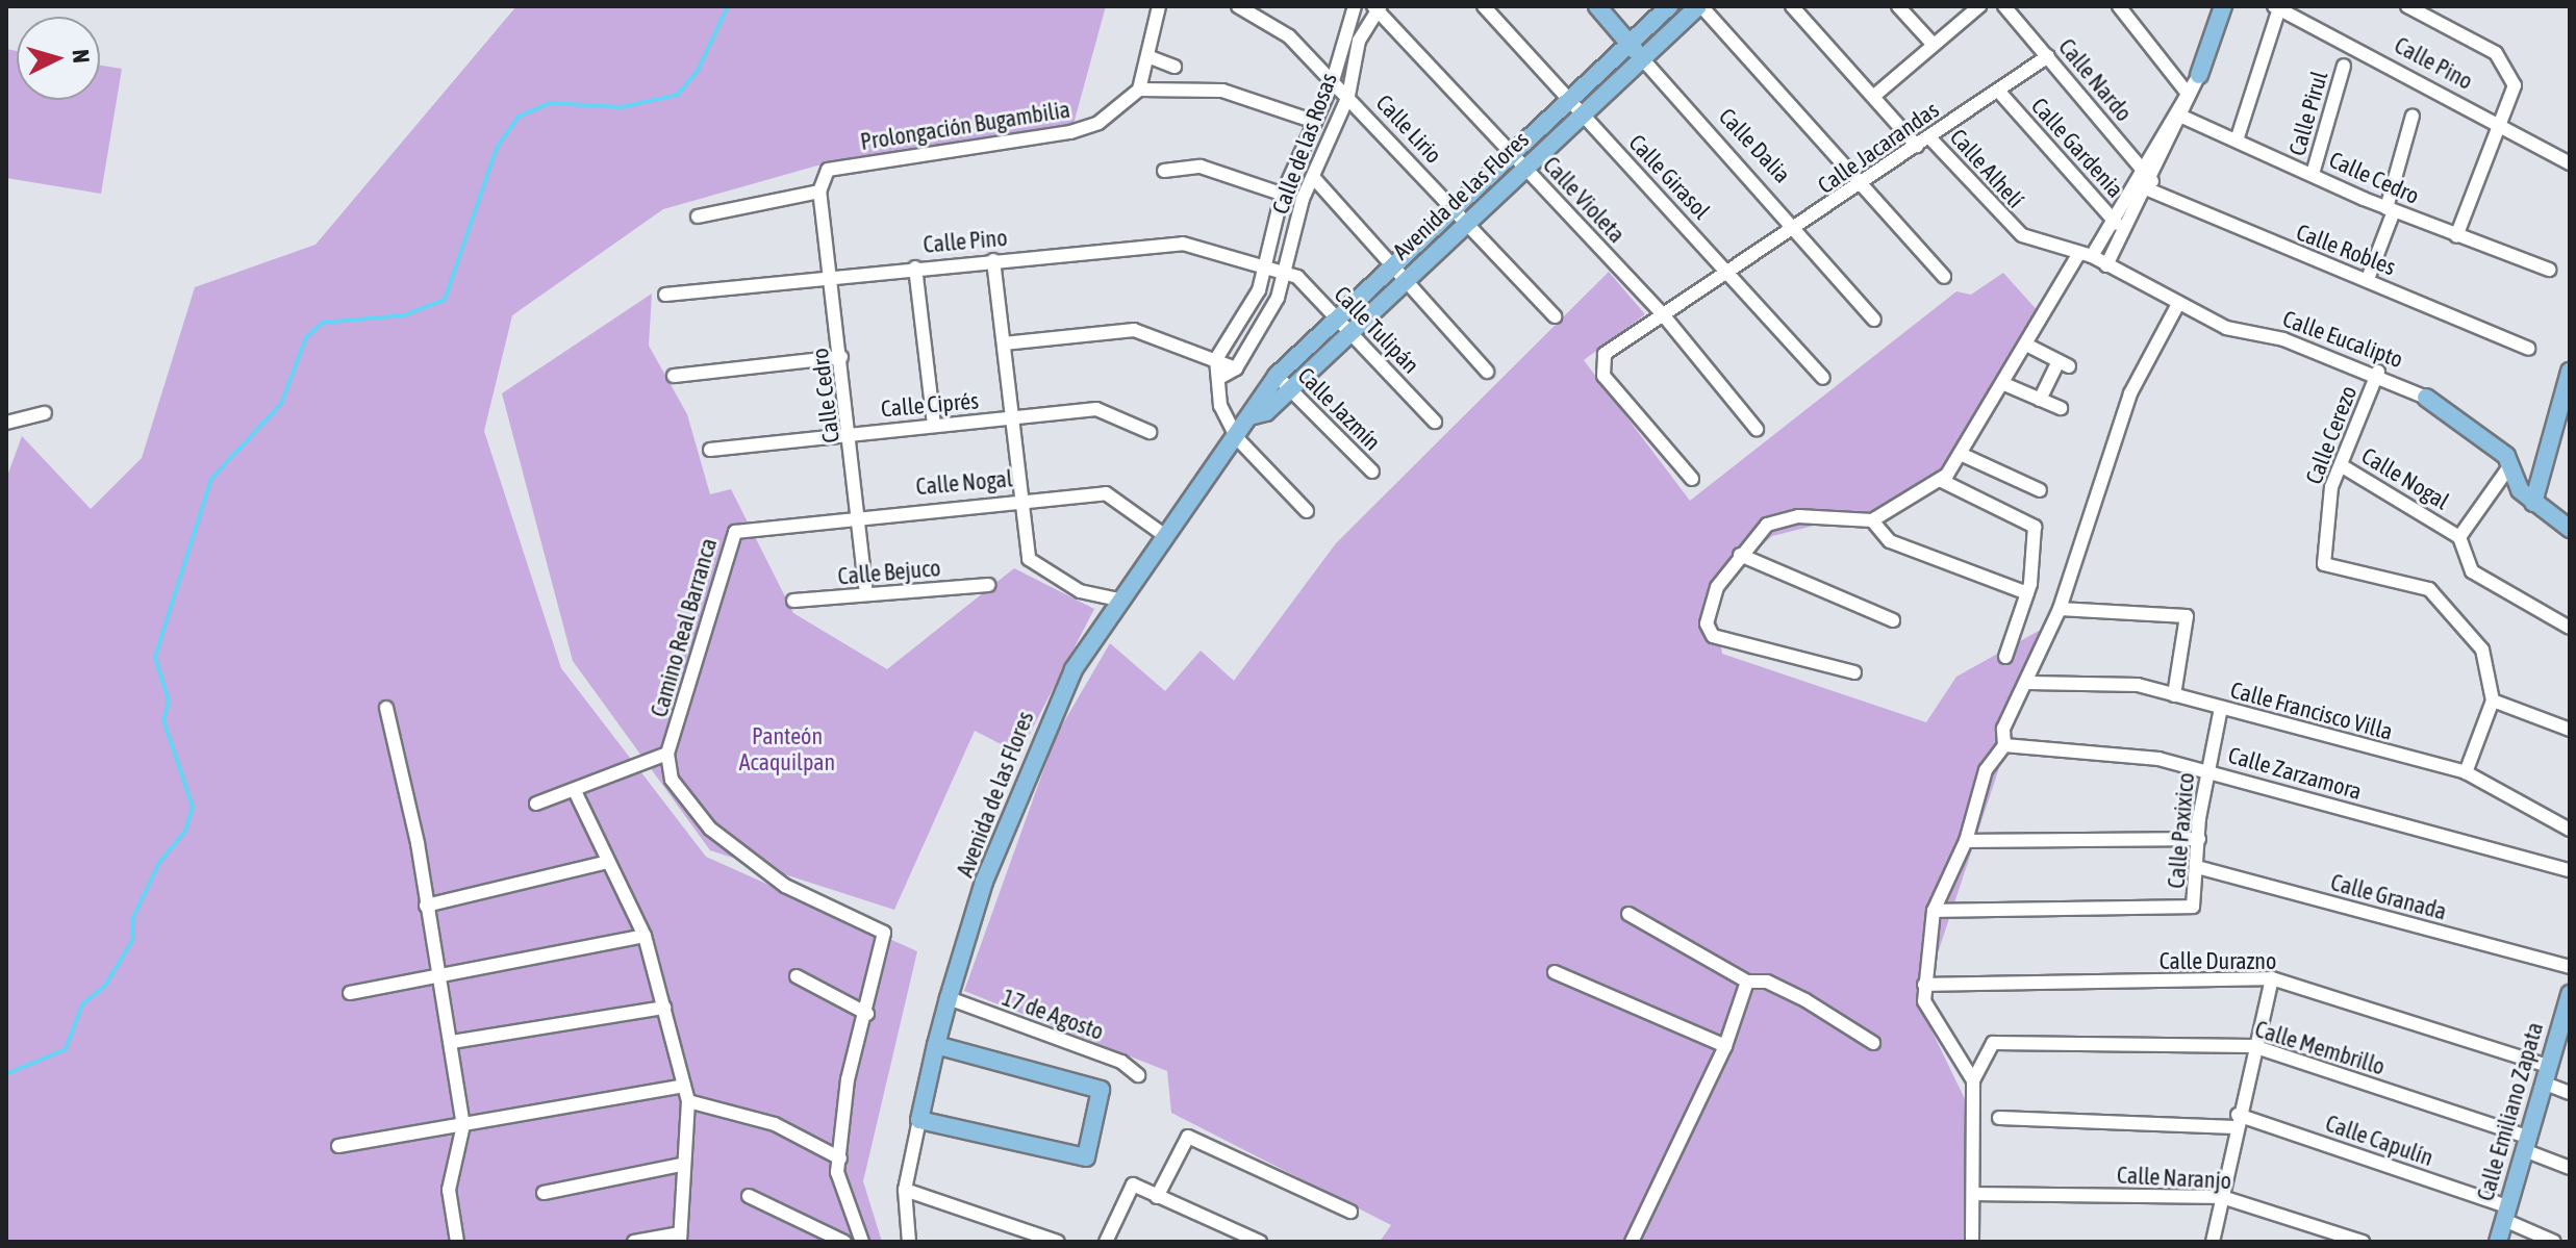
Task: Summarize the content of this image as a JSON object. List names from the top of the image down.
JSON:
{
  "streets": {
    "main road": [
      "Calle Dalia",
      "Avenida de las Flores",
      "Calle Eucalipto",
      "Calle Emiliano Zapata"
    ],
    "street": [
      "Calle Pino",
      "Calle Nardo",
      "Calle Pirul",
      "Prolongación Bugambilia",
      "Calle Lirio",
      "Calle de las Rosas",
      "Calle Jacarandas",
      "Calle Gardenia",
      "Calle Alhelí",
      "Calle Girasol",
      "Calle Cedro",
      "Calle Violeta",
      "Calle Robles",
      "Calle Tulipán",
      "Calle Ciprés",
      "Calle Jazmín",
      "Calle Cerezo",
      "Calle Nogal",
      "Calle Bejuco",
      "Camino Real Barranca",
      "Calle Francisco Villa",
      "Calle Zarzamora",
      "Calle Paxixico",
      "Calle Granada",
      "Calle Durazno",
      "17 de Agosto",
      "Calle Membrillo",
      "Calle Capulín",
      "Calle Naranjo"
    ]
  },
  "crossings": [
    ["Calle Pino", "Calle de las Rosas"],
    ["Calle Pino", "Calle Cedro"],
    ["Calle Pino", "Calle Tulipán"],
    ["Calle Nardo", "Calle Jacarandas"],
    ["Calle Nardo", "Calle Robles"],
    ["Calle Pirul", "Calle Cedro"],
    ["Prolongación Bugambilia", "Calle Cedro"],
    ["Calle Lirio", "Calle de las Rosas"],
    ["Calle Lirio", "Avenida de las Flores"],
    ["Calle de las Rosas", "Calle Violeta"],
    ["Calle de las Rosas", "Calle Tulipán"],
    ["Calle Dalia", "Calle Jacarandas"],
    ["Calle Dalia", "Avenida de las Flores"],
    ["Calle Jacarandas", "Calle Gardenia"],
    ["Calle Jacarandas", "Calle Alhelí"],
    ["Calle Jacarandas", "Calle Girasol"],
    ["Calle Jacarandas", "Calle Violeta"],
    ["Calle Alhelí", "Calle Eucalipto"],
    ["Calle Girasol", "Avenida de las Flores"],
    ["Calle Cedro", "Calle Ciprés"],
    ["Calle Cedro", "Calle Nogal"],
    ["Calle Cedro", "Calle Bejuco"],
    ["Avenida de las Flores", "Calle Violeta"],
    ["Avenida de las Flores", "Calle Tulipán"],
    ["Avenida de las Flores", "Calle Jazmín"],
    ["Avenida de las Flores", "Calle Nogal"],
    ["Avenida de las Flores", "17 de Agosto"],
    ["Calle Eucalipto", "Calle Cerezo"],
    ["Calle Cerezo", "Calle Nogal"],
    ["Calle Nogal", "Camino Real Barranca"],
    ["Calle Francisco Villa", "Calle Paxixico"],
    ["Calle Zarzamora", "Calle Paxixico"],
    ["Calle Paxixico", "Calle Granada"],
    ["Calle Durazno", "Calle Emiliano Zapata"],
    ["Calle Membrillo", "Calle Emiliano Zapata"],
    ["Calle Emiliano Zapata", "Calle Capulín"]
  ],
  "parks": ["Panteón Acaquilpan"],
  "north": "right"
}
